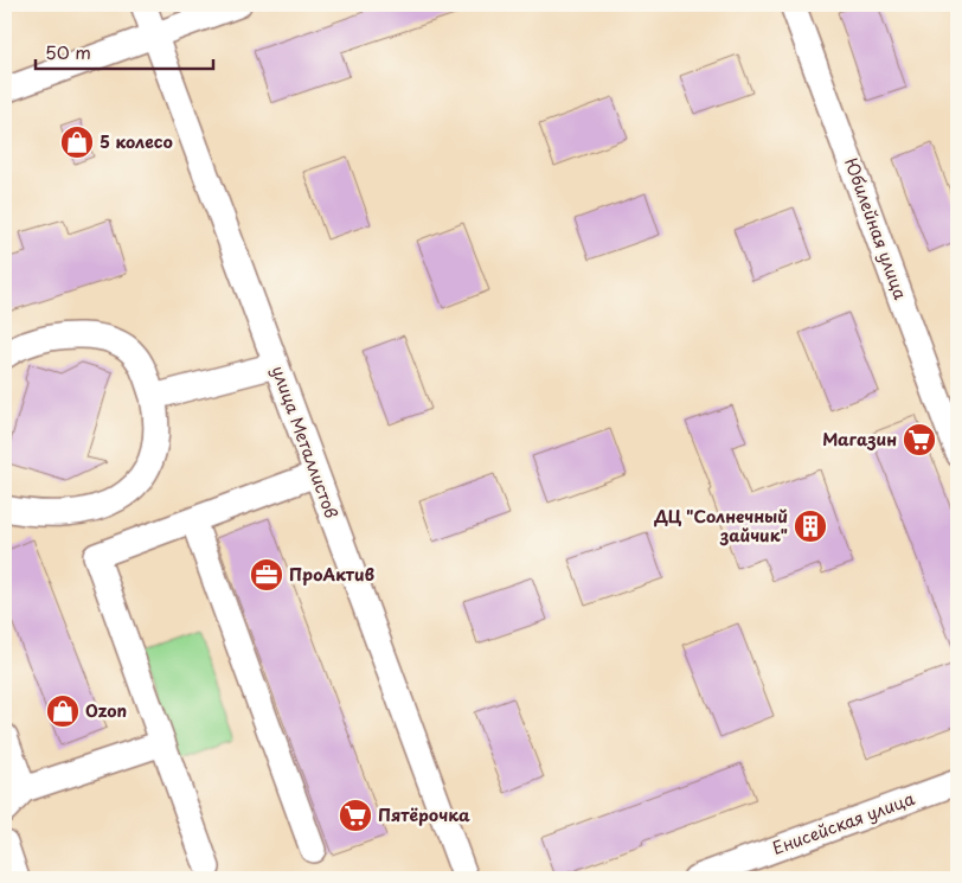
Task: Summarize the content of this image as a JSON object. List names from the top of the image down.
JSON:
{
  "streets": {
    "street": ["Юбилейная улица", "улица Металлистов", "Енисейская улица"]
  },
  "places": {
    "shop": ["5 колесо", "Ozon"],
    "supermarket": ["Магазин", "Пятёрочка"],
    "building": ["ДЦ \"Солнечный зайчик\""],
    "office": ["ПроАктив"]
  },
  "scale_bar": "50 m"
}
